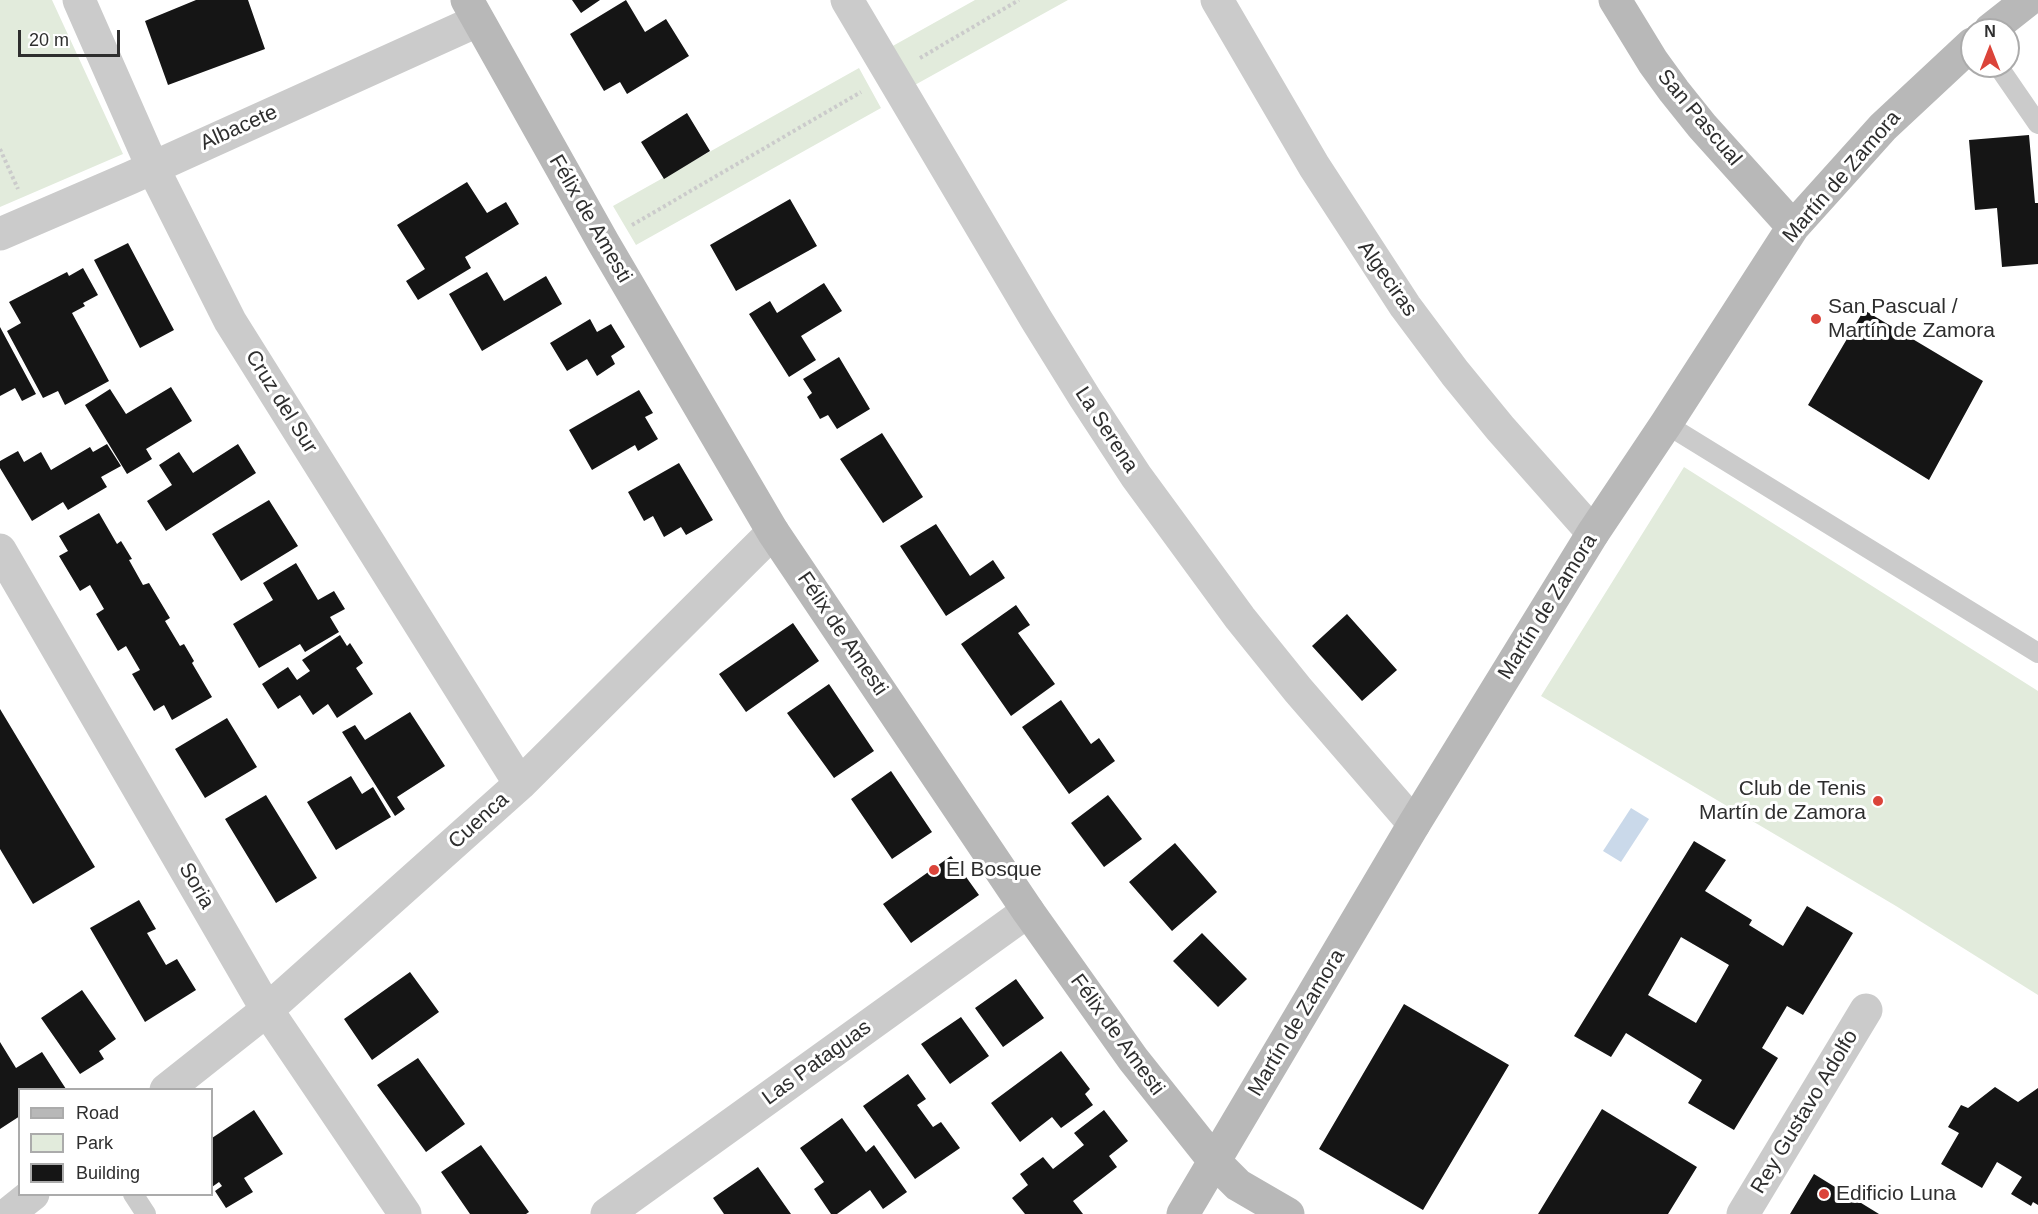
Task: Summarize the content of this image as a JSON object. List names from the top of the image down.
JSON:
{
  "streets": {
    "street": [
      "San Pascual",
      "Albacete",
      "Martín de Zamora",
      "Félix de Amesti",
      "Algeciras",
      "Cruz del Sur",
      "La Serena",
      "Cuenca",
      "Soria",
      "Las Pataguas",
      "Rey Gustavo Adolfo"
    ]
  },
  "crossings": [
    ["San Pascual", "Martín de Zamora"],
    ["Albacete", "Félix de Amesti"],
    ["Albacete", "Cruz del Sur"],
    ["Martín de Zamora", "Félix de Amesti"],
    ["Martín de Zamora", "Algeciras"],
    ["Martín de Zamora", "La Serena"],
    ["Félix de Amesti", "Cuenca"],
    ["Félix de Amesti", "Las Pataguas"],
    ["Cruz del Sur", "Cuenca"],
    ["Cuenca", "Soria"]
  ],
  "places": [
    "San Pascual / Martín de Zamora",
    "Club de Tenis Martín de Zamora",
    "El Bosque",
    "Edificio Luna"
  ],
  "legend": ["Road", "Park", "Building"],
  "scale_bar": "20 m",
  "north": "top"
}
